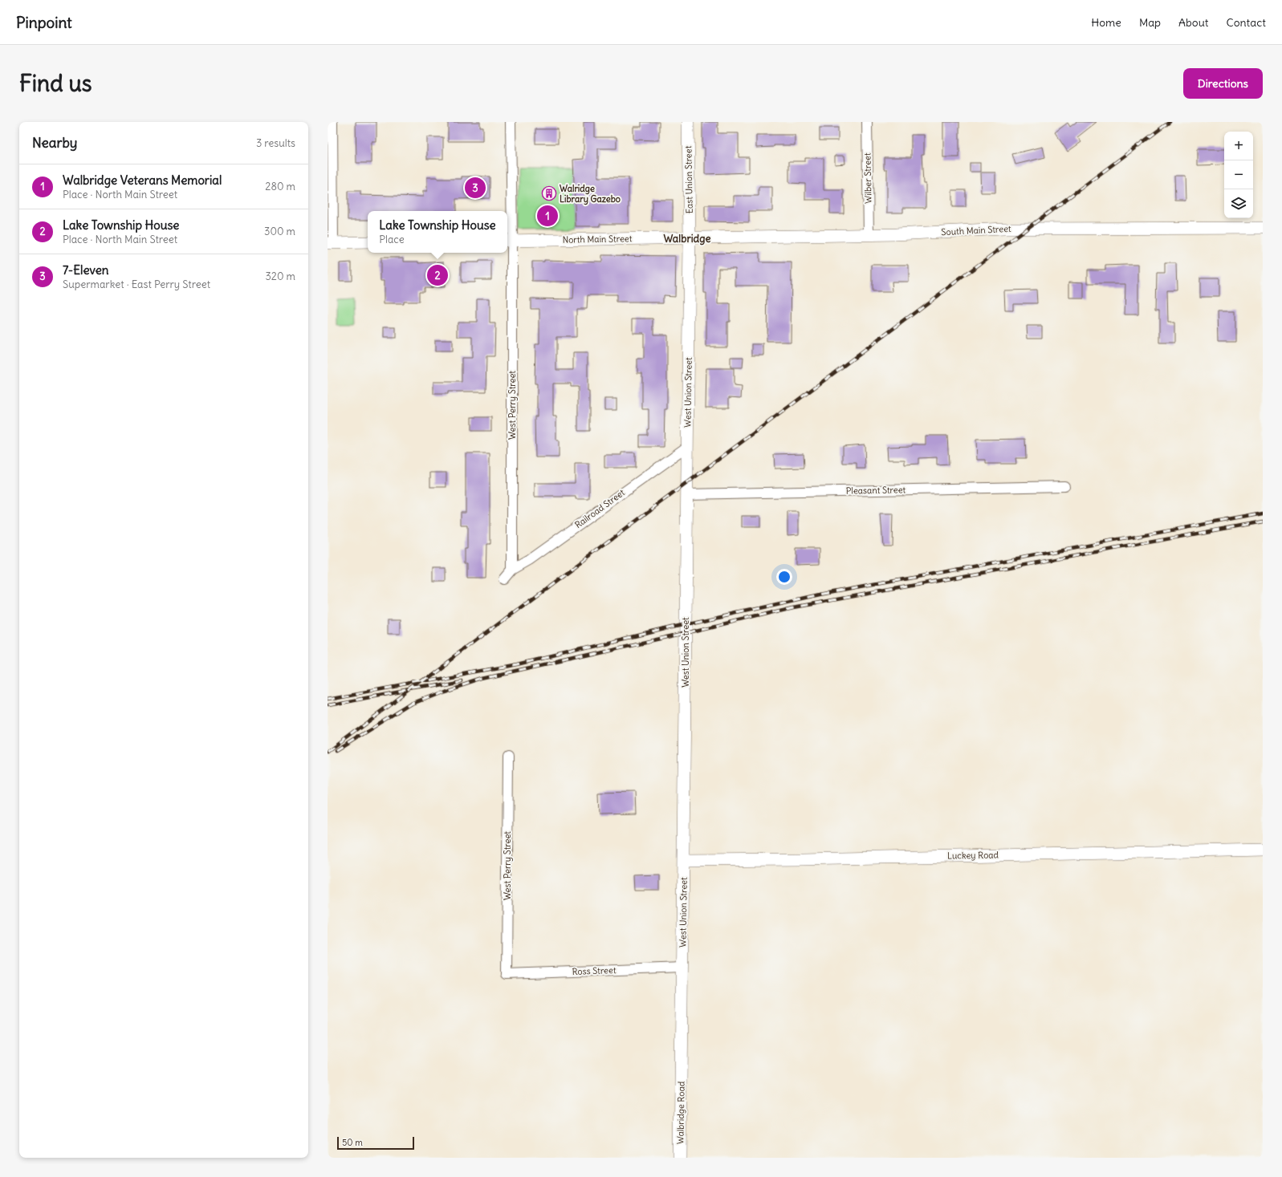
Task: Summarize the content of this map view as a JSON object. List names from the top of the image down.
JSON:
{
  "streets": {
    "street": [
      "Wilber Street",
      "East Union Street",
      "South Main Street",
      "North Main Street",
      "West Union Street",
      "West Perry Street",
      "Pleasant Street",
      "Railroad Street",
      "Luckey Road",
      "Ross Street",
      "Walbridge Road"
    ]
  },
  "crossings": [
    ["Wilber Street", "South Main Street"],
    ["East Union Street", "South Main Street"],
    ["East Union Street", "North Main Street"],
    ["East Union Street", "West Union Street"],
    ["South Main Street", "North Main Street"],
    ["South Main Street", "West Union Street"],
    ["North Main Street", "West Union Street"],
    ["North Main Street", "West Perry Street"],
    ["West Union Street", "Pleasant Street"],
    ["West Union Street", "Railroad Street"],
    ["West Union Street", "Luckey Road"],
    ["West Union Street", "Ross Street"],
    ["West Union Street", "Walbridge Road"],
    ["West Perry Street", "Railroad Street"],
    ["West Perry Street", "Ross Street"]
  ],
  "districts": ["Walbridge"],
  "places": {
    "building": ["Walridge Library Gazebo"]
  },
  "scale_bar": "50 m",
  "page": {
    "header": "Pinpoint",
    "nav": [
      "Home",
      "Map",
      "About",
      "Contact"
    ],
    "buttons": "Directions",
    "title": "Find us",
    "heading": ["Nearby", "3 results"],
    "map_buttons": ["+", "−"],
    "list": [
      {
        "mark": "1",
        "name": "Walbridge Veterans Memorial",
        "note": "Place · North Main Street",
        "value": "280 m"
      },
      {
        "mark": "2",
        "name": "Lake Township House",
        "note": "Place · North Main Street",
        "value": "300 m"
      },
      {
        "mark": "3",
        "name": "7-Eleven",
        "note": "Supermarket · East Perry Street",
        "value": "320 m"
      }
    ],
    "pins": ["3", "1", "2"],
    "popup": ["Lake Township House", "Place"],
    "scale": "50 m"
  }
}
